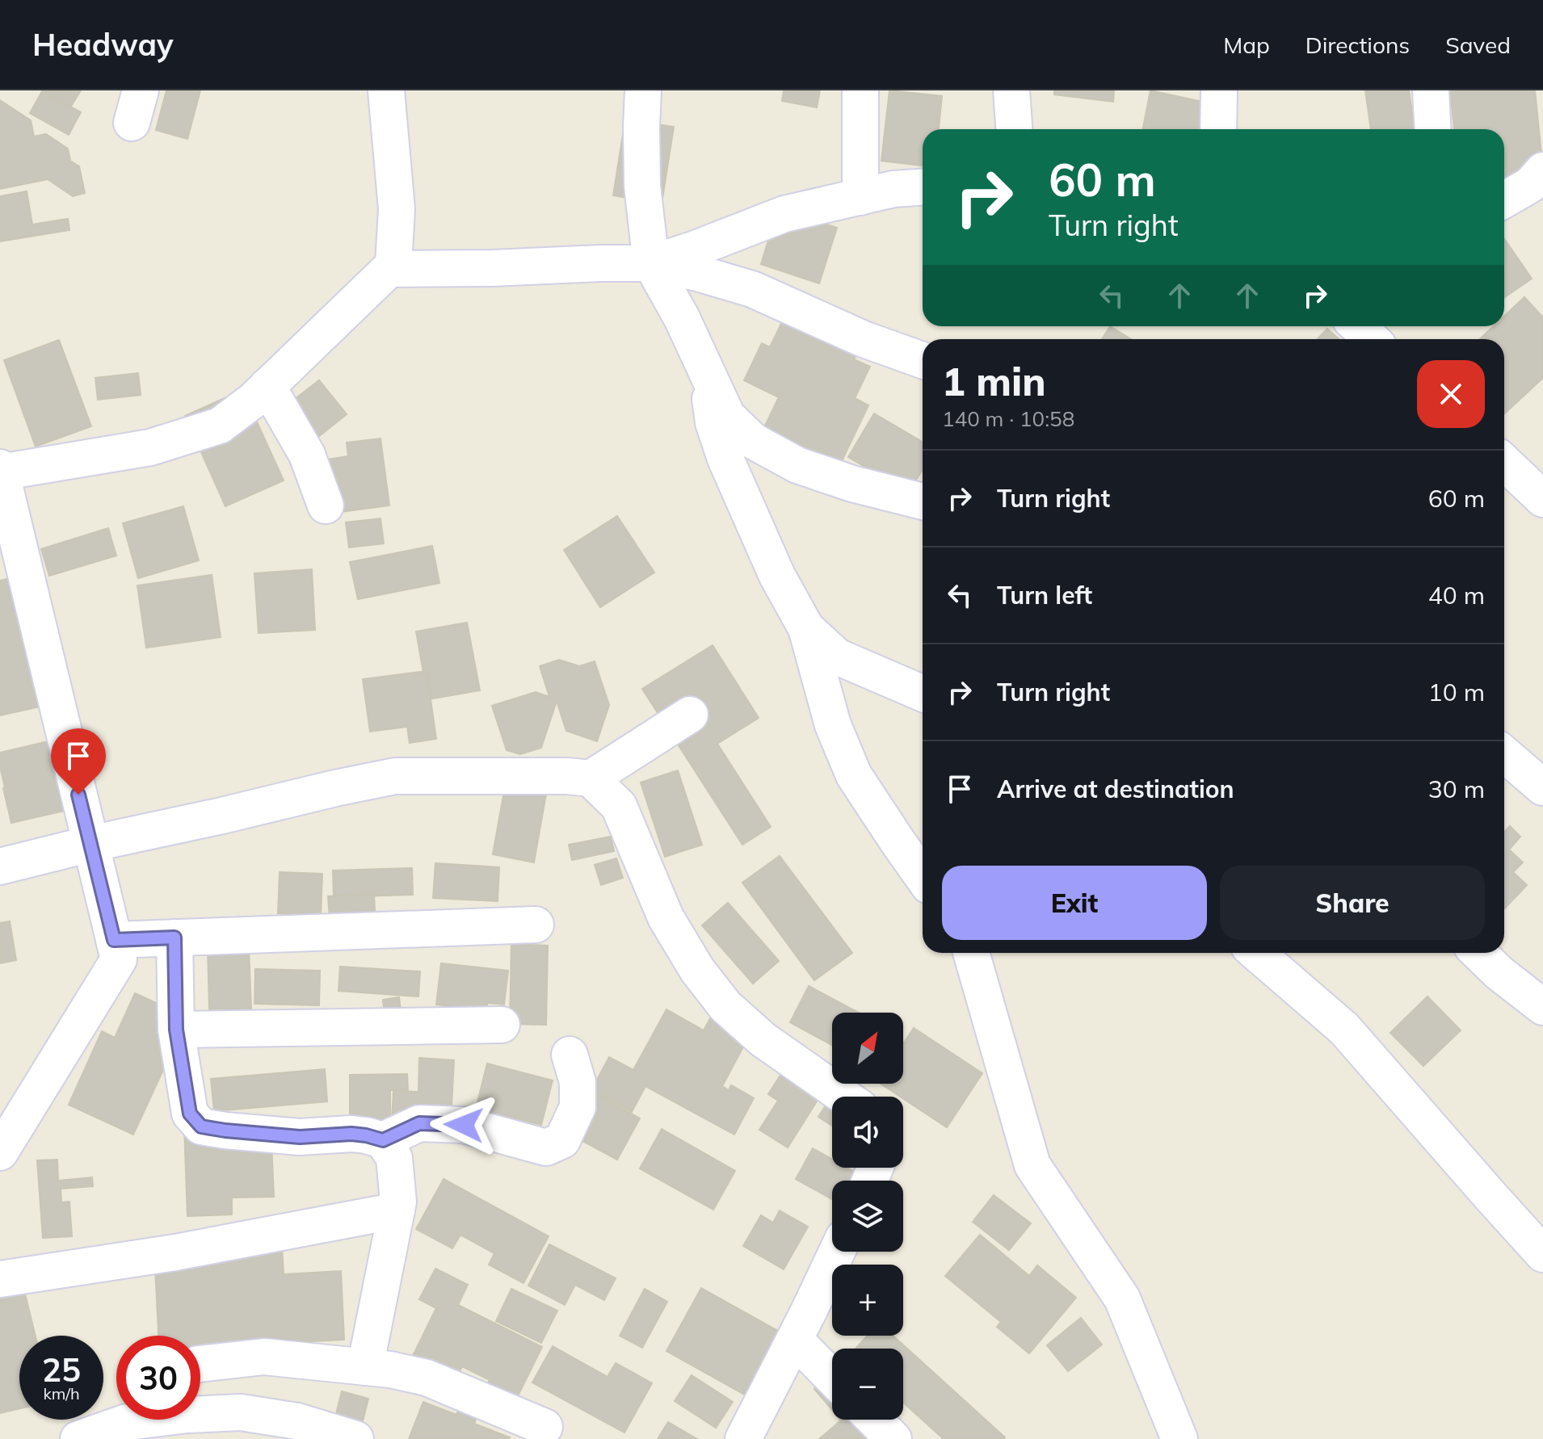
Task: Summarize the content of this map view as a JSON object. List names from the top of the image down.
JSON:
{
  "north": "top right",
  "page": {
    "header": "Headway",
    "nav": ["Map", "Directions", "Saved"],
    "turn": ["60 m", "Turn right"],
    "heading": ["1 min", "140 m · 10:58"],
    "list": [
      {
        "name": "Turn right",
        "value": "60 m"
      },
      {
        "name": "Turn left",
        "value": "40 m"
      },
      {
        "name": "Turn right",
        "value": "10 m"
      },
      {
        "name": "Arrive at destination",
        "value": "30 m"
      }
    ],
    "buttons": ["Exit", "Share"],
    "map_buttons": ["+", "−"],
    "speed": "25 km/h",
    "limit": "30"
  }
}
